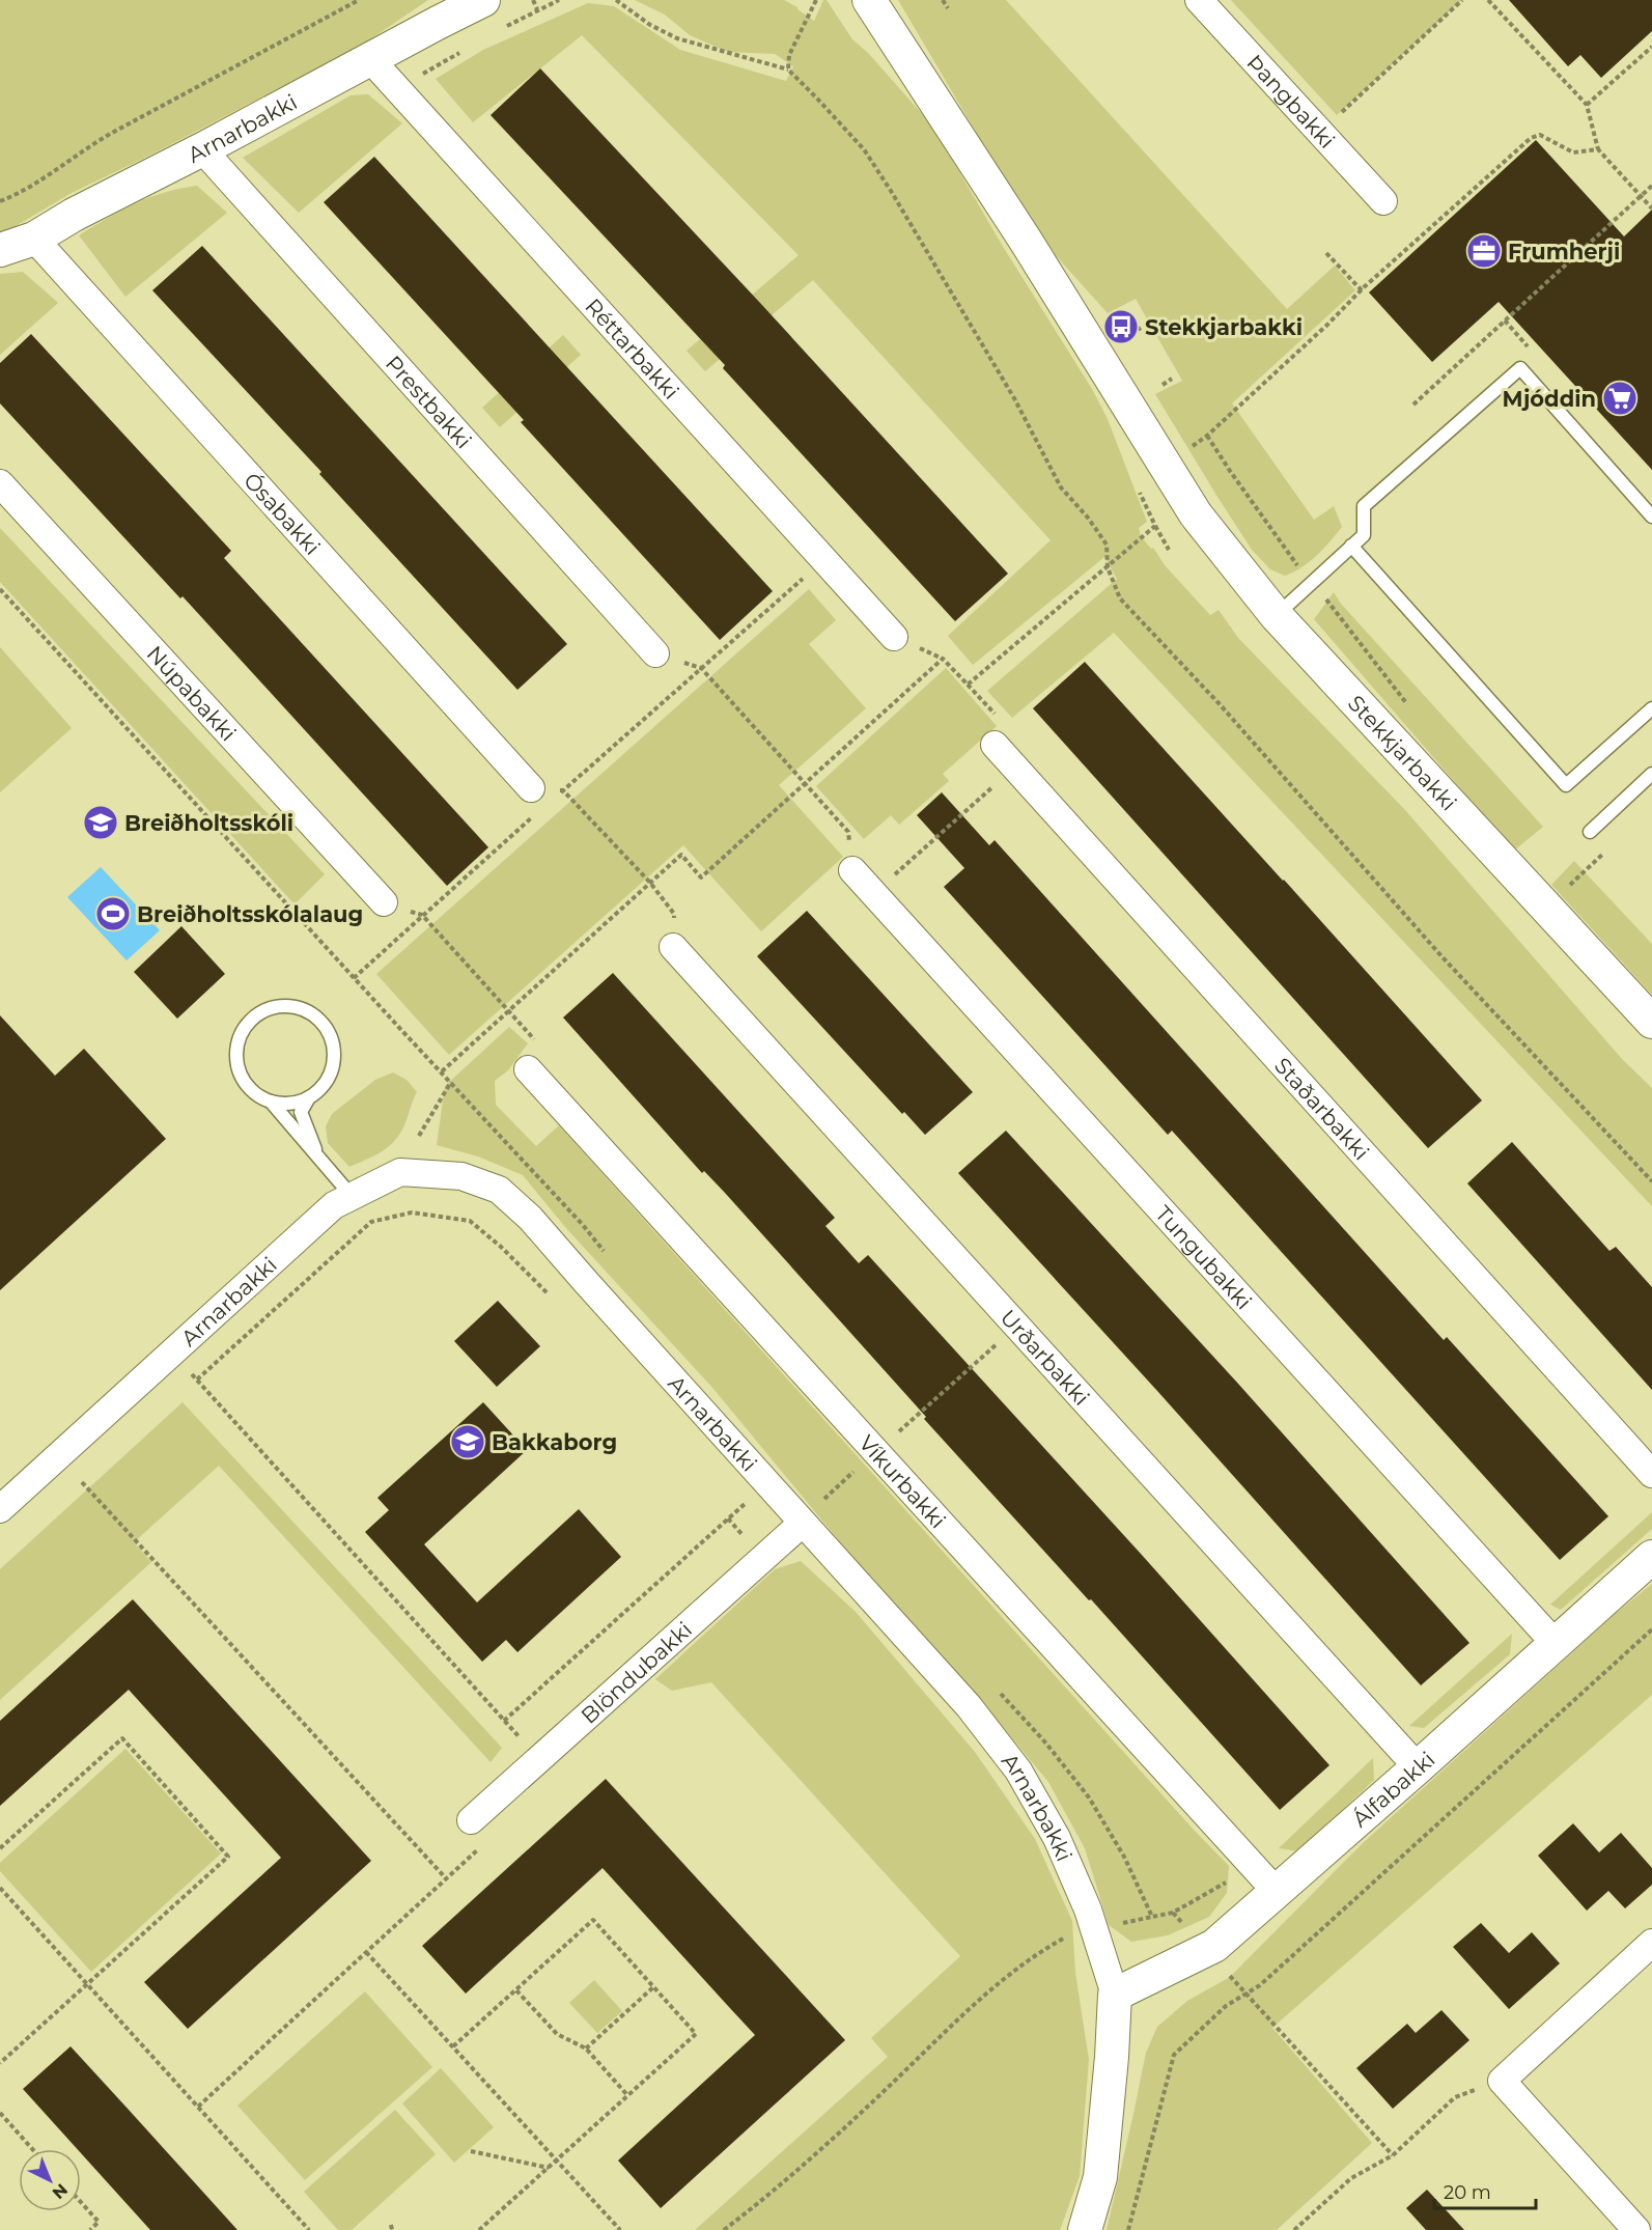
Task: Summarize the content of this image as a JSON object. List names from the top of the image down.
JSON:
{
  "streets": {
    "street": [
      "Þangbakki",
      "Arnarbakki",
      "Réttarbakki",
      "Prestbakki",
      "Ósabakki",
      "Núpabakki",
      "Stekkjarbakki",
      "Staðarbakki",
      "Tungubakki",
      "Urðarbakki",
      "Víkurbakki",
      "Blöndubakki",
      "Álfabakki"
    ]
  },
  "crossings": [
    ["Arnarbakki", "Réttarbakki"],
    ["Arnarbakki", "Prestbakki"],
    ["Arnarbakki", "Ósabakki"],
    ["Arnarbakki", "Blöndubakki"],
    ["Arnarbakki", "Álfabakki"],
    ["Tungubakki", "Álfabakki"],
    ["Urðarbakki", "Álfabakki"],
    ["Víkurbakki", "Álfabakki"]
  ],
  "places": {
    "office": ["Frumherji"],
    "bus stop": ["Stekkjarbakki"],
    "supermarket": ["Mjóddin"],
    "school or university": ["Breiðholtsskóli", "Bakkaborg"],
    "sports": ["Breiðholtsskólalaug"]
  },
  "scale_bar": "20 m",
  "north": "bottom right"
}
